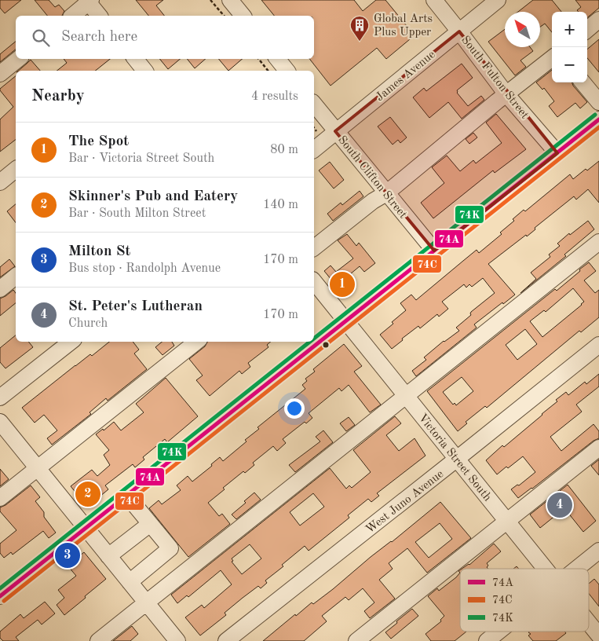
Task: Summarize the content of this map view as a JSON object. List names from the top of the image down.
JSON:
{
  "streets": {
    "street": [
      "James Avenue",
      "South Fulton Street",
      "South Clifton Street",
      "Victoria Street South",
      "West Juno Avenue"
    ]
  },
  "crossings": [
    ["James Avenue", "South Fulton Street"],
    ["James Avenue", "South Clifton Street"],
    ["Victoria Street South", "West Juno Avenue"]
  ],
  "places": {
    "building": ["Global Arts Plus Upper"]
  },
  "lines": ["transit line 74K", "transit line 74A", "transit line 74C"],
  "legend": ["74A", "74C", "74K"],
  "north": "top left",
  "page": {
    "map_buttons": ["+", "−"],
    "search": "Search here",
    "heading": ["Nearby", "4 results"],
    "list": [
      {
        "mark": "1",
        "name": "The Spot",
        "note": "Bar · Victoria Street South",
        "value": "80 m"
      },
      {
        "mark": "2",
        "name": "Skinner's Pub and Eatery",
        "note": "Bar · South Milton Street",
        "value": "140 m"
      },
      {
        "mark": "3",
        "name": "Milton St",
        "note": "Bus stop · Randolph Avenue",
        "value": "170 m"
      },
      {
        "mark": "4",
        "name": "St. Peter's Lutheran",
        "note": "Church",
        "value": "170 m"
      }
    ],
    "pins": [
      "1",
      "2",
      "4",
      "3"
    ]
  }
}
